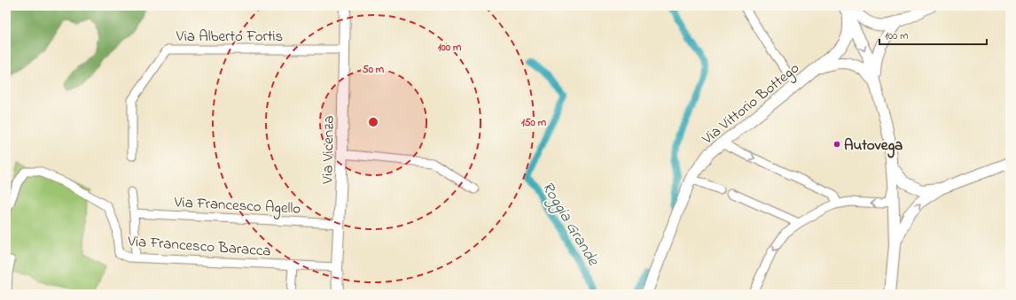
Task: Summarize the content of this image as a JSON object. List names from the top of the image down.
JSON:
{
  "streets": {
    "street": [
      "Via Alberto Fortis",
      "Via Vittorio Bottego",
      "Via Vicenza",
      "Via Francesco Agello",
      "Via Francesco Baracca"
    ]
  },
  "crossings": [
    ["Via Alberto Fortis", "Via Vicenza"],
    ["Via Vicenza", "Via Francesco Agello"],
    ["Via Vicenza", "Via Francesco Baracca"]
  ],
  "water": ["Roggia Grande"],
  "places": ["Autovega"],
  "scale_bar": "100 m",
  "rings": ["100 m", "50 m", "150 m"]
}
